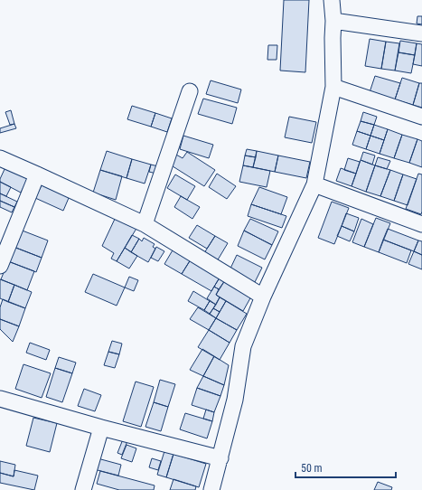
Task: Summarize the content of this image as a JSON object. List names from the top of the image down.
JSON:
{
  "scale_bar": "50 m"
}
